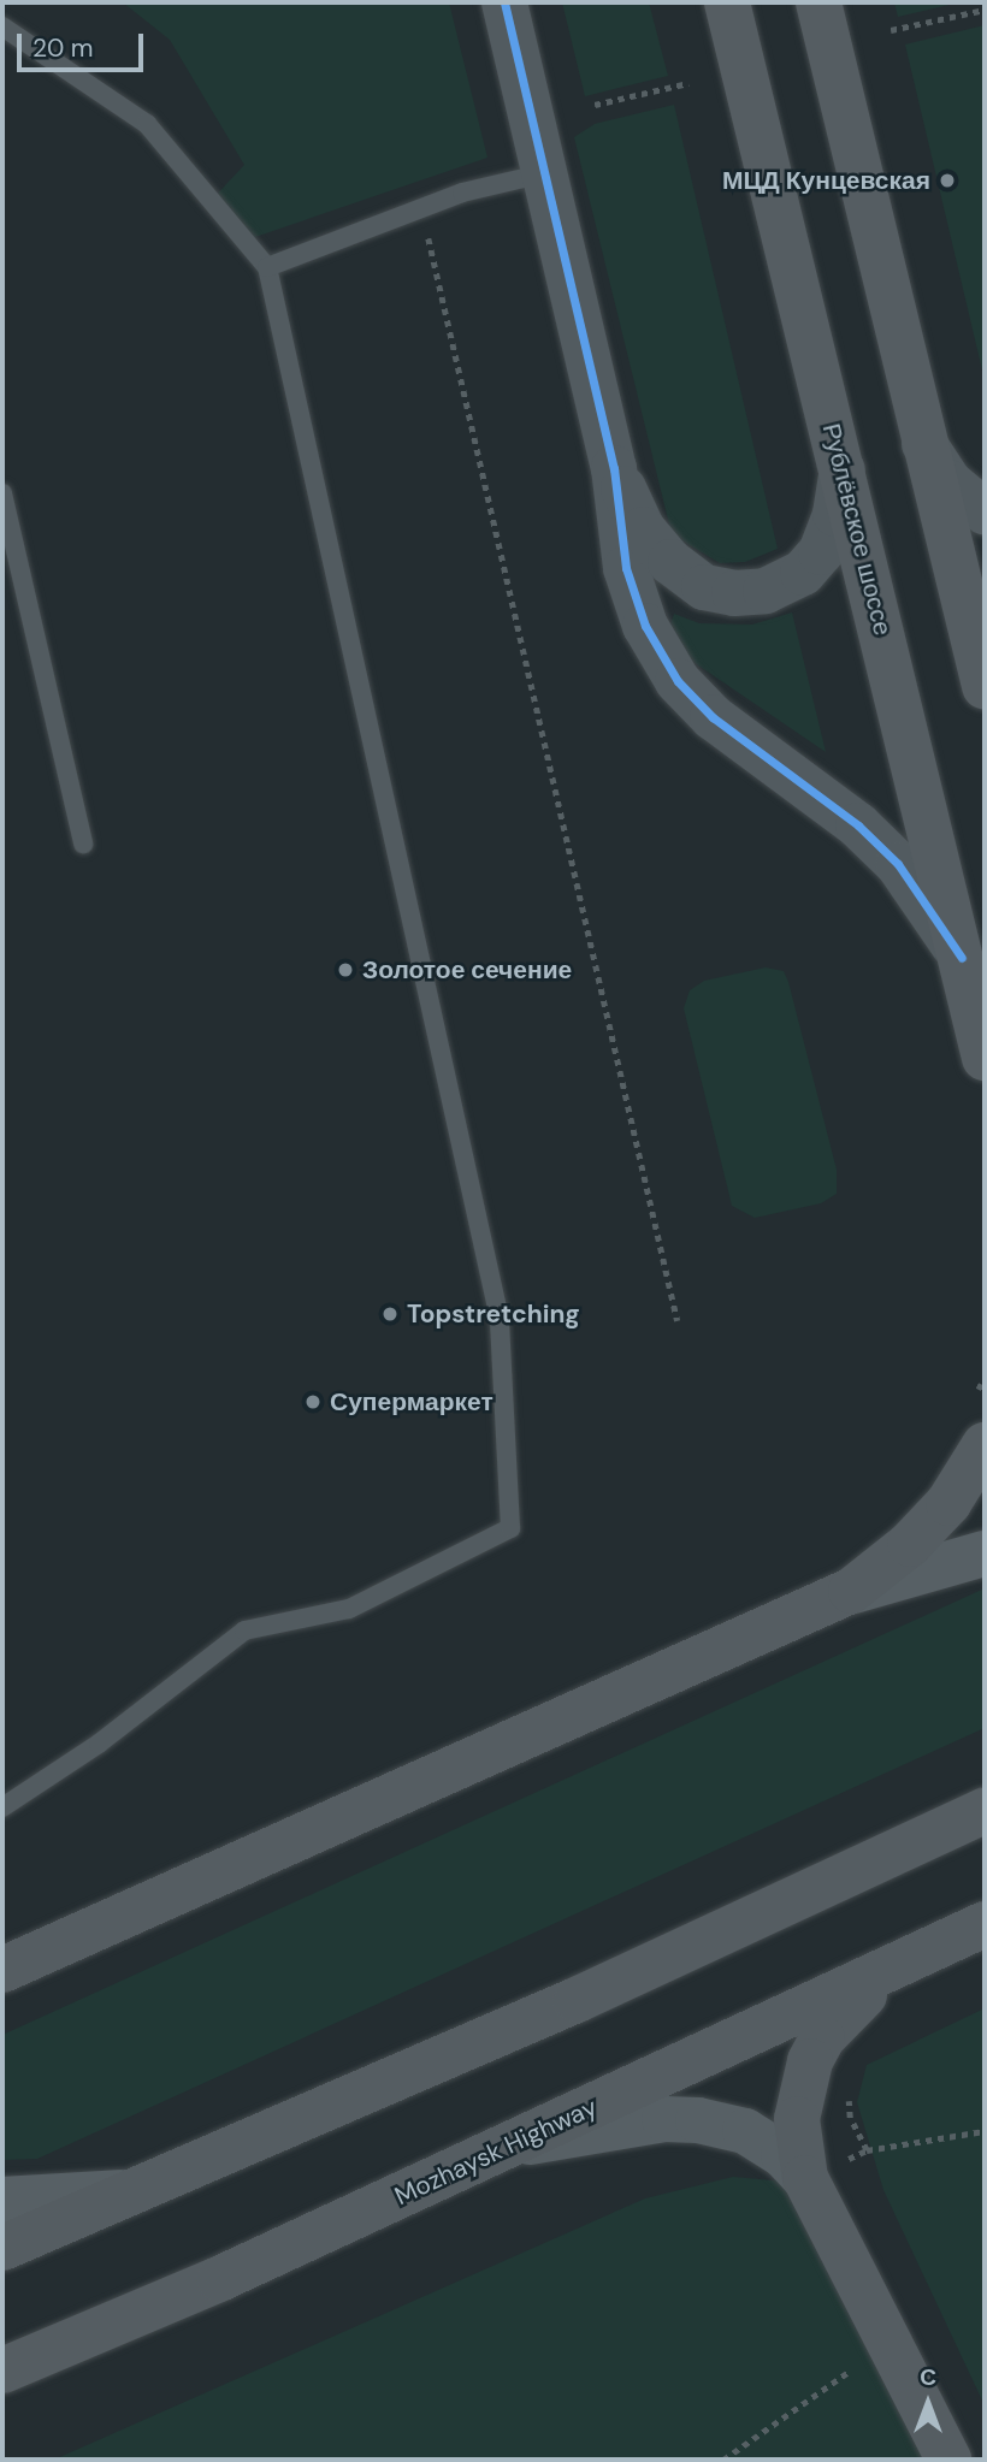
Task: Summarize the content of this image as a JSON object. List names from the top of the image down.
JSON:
{
  "streets": {
    "main road": ["Рублёвское шоссе", "Mozhaysk Highway"]
  },
  "places": [
    "МЦД Кунцевская",
    "Золотое сечение",
    "Topstretching",
    "Супермаркет"
  ],
  "scale_bar": "20 m",
  "north": "top"
}
